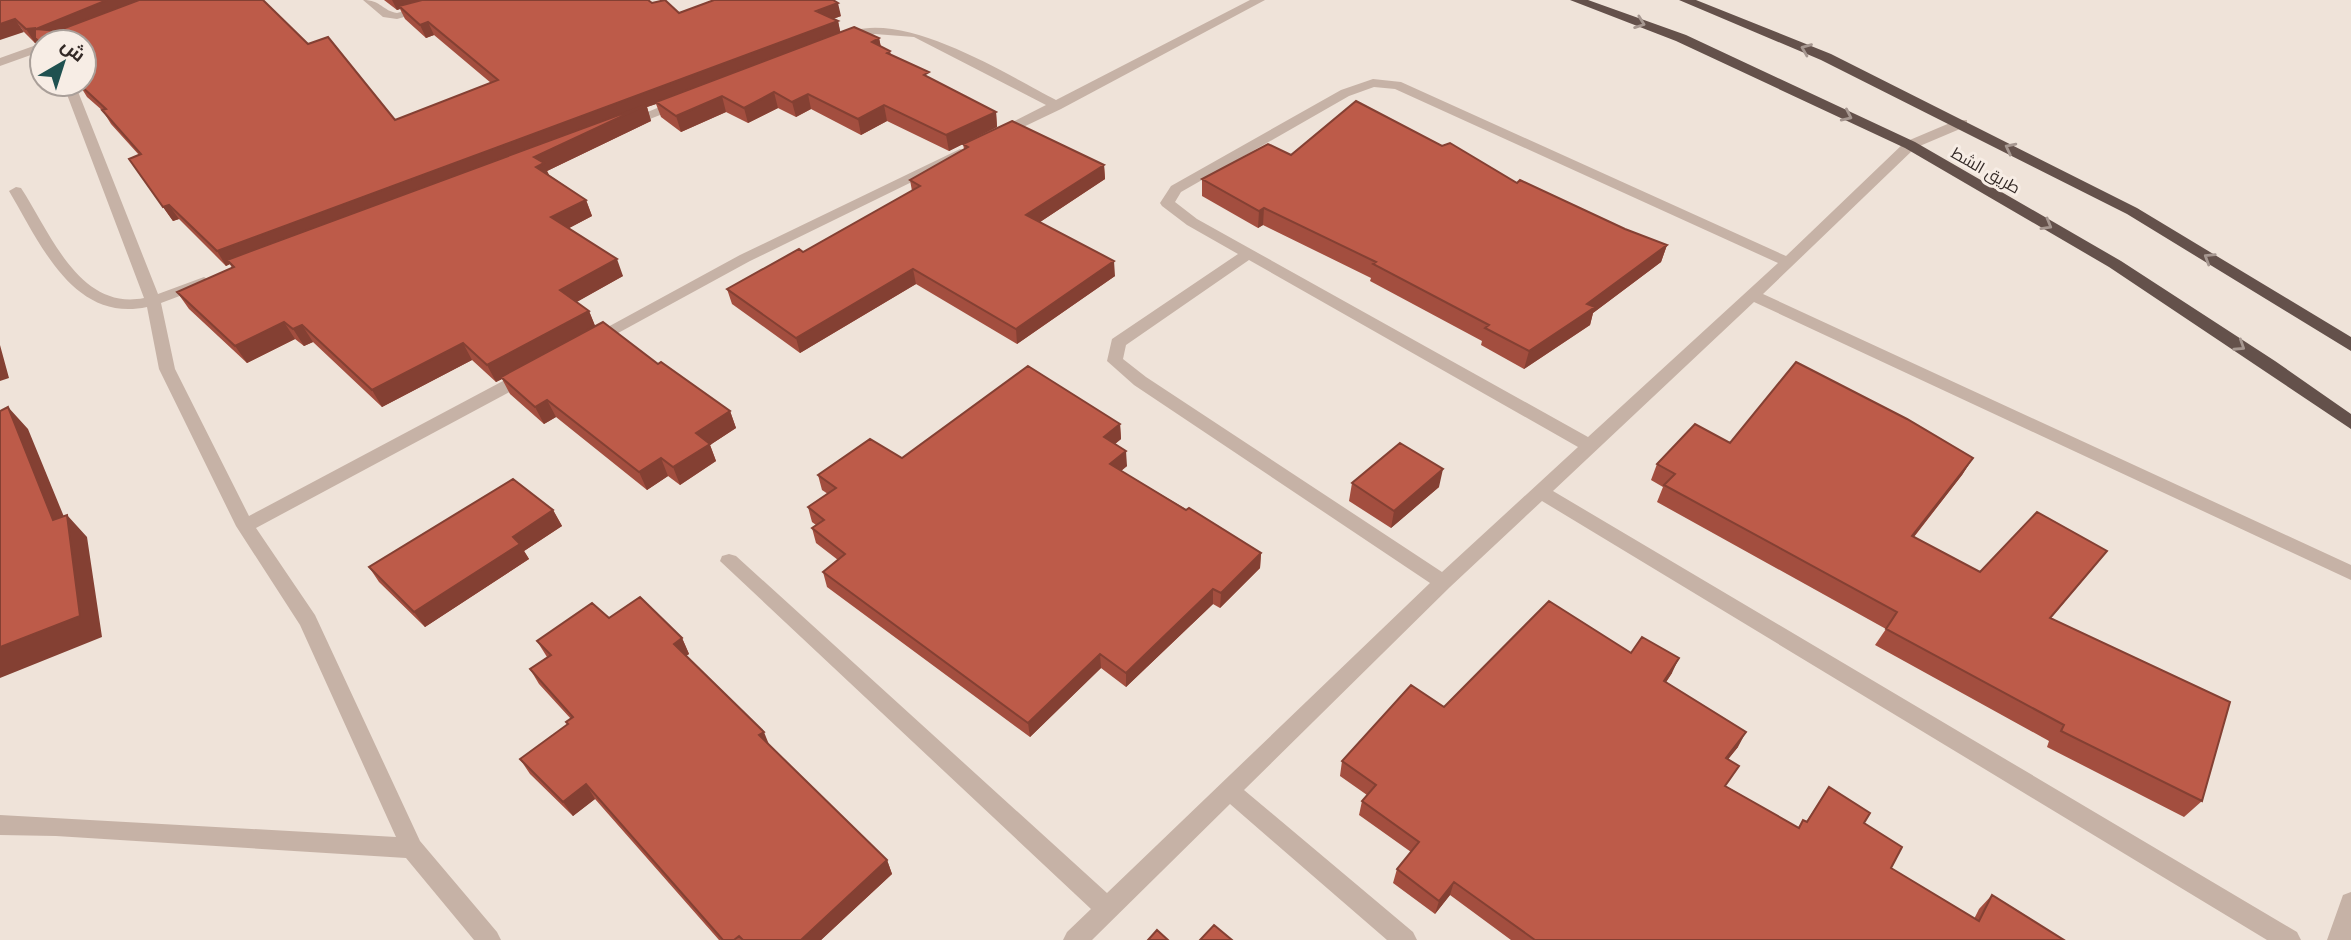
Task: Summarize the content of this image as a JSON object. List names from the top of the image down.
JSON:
{
  "streets": {
    "highway": ["طريق الشط"]
  },
  "north": "top right"
}
